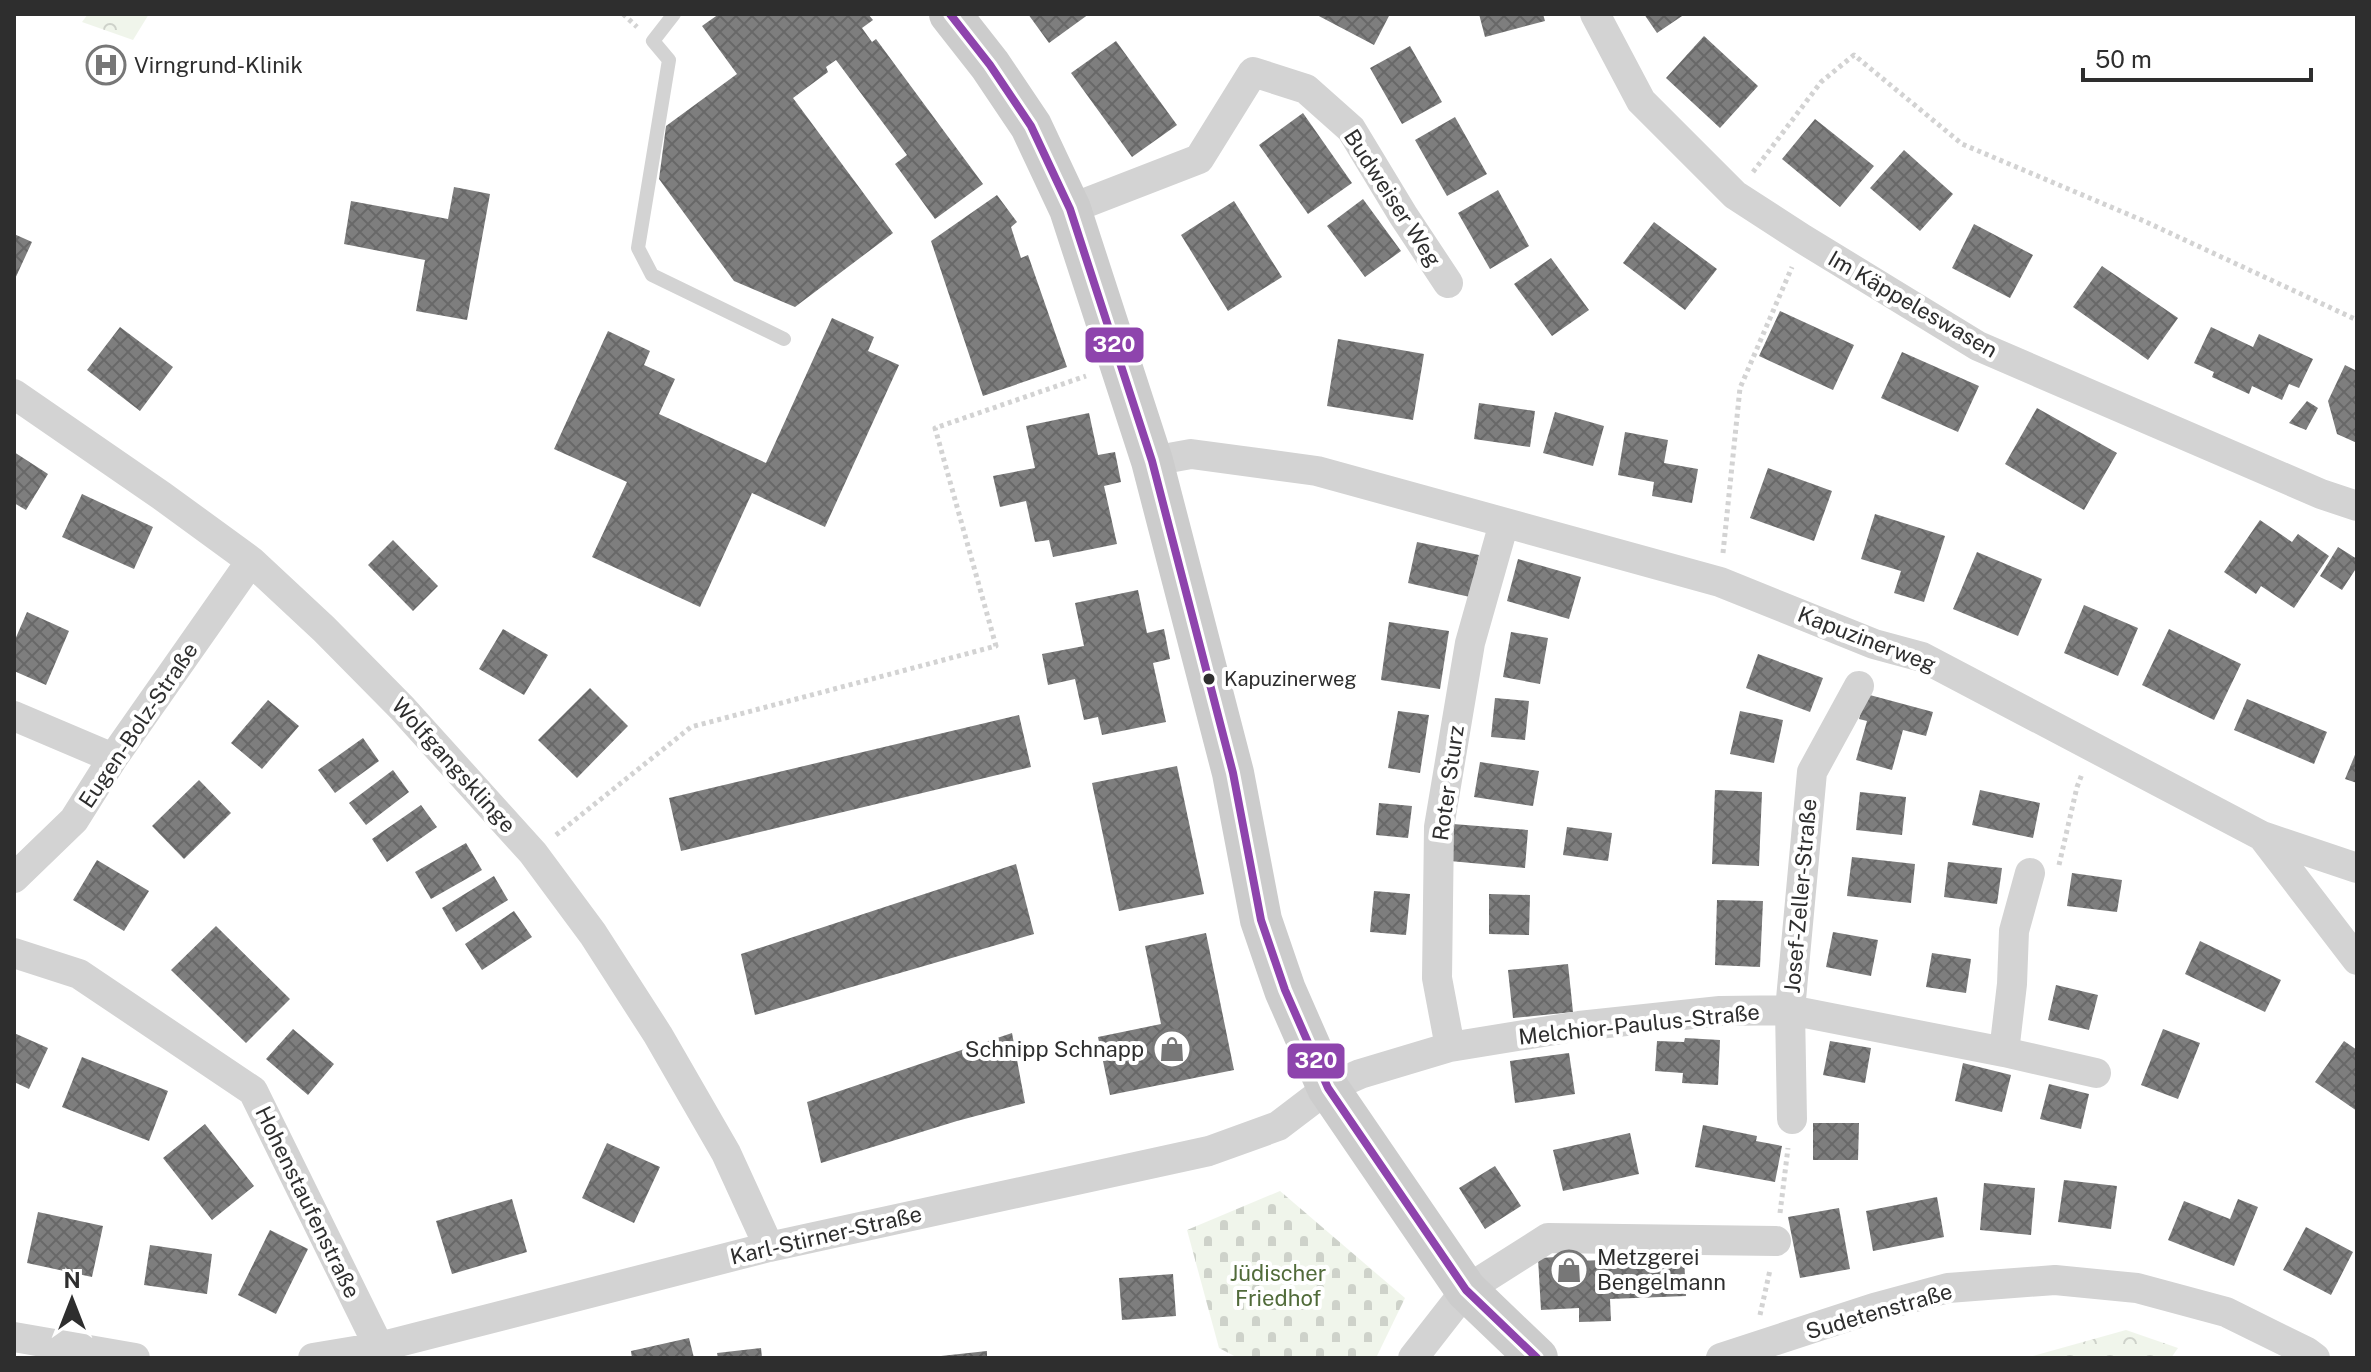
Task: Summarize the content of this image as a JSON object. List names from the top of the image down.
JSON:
{
  "streets": {
    "street": [
      "Budweiser Weg",
      "Im Käppeleswasen",
      "Kapuzinerweg",
      "Eugen-Bolz-Straße",
      "Wolfgangsklinge",
      "Roter Sturz",
      "Josef-Zeller-Straße",
      "Melchior-Paulus-Straße",
      "Hohenstaufenstraße",
      "Karl-Stirner-Straße",
      "Sudetenstraße"
    ]
  },
  "crossings": [
    ["Kapuzinerweg", "Roter Sturz"],
    ["Eugen-Bolz-Straße", "Wolfgangsklinge"],
    ["Wolfgangsklinge", "Karl-Stirner-Straße"],
    ["Roter Sturz", "Melchior-Paulus-Straße"],
    ["Josef-Zeller-Straße", "Melchior-Paulus-Straße"],
    ["Melchior-Paulus-Straße", "Karl-Stirner-Straße"],
    ["Hohenstaufenstraße", "Karl-Stirner-Straße"]
  ],
  "parks": ["Jüdischer Friedhof"],
  "places": {
    "hospital": ["Virngrund-Klinik"],
    "other": ["Kapuzinerweg"],
    "shop": ["Schnipp Schnapp", "Metzgerei Bengelmann"]
  },
  "lines": ["transit line 320"],
  "scale_bar": "50 m",
  "north": "top"
}
